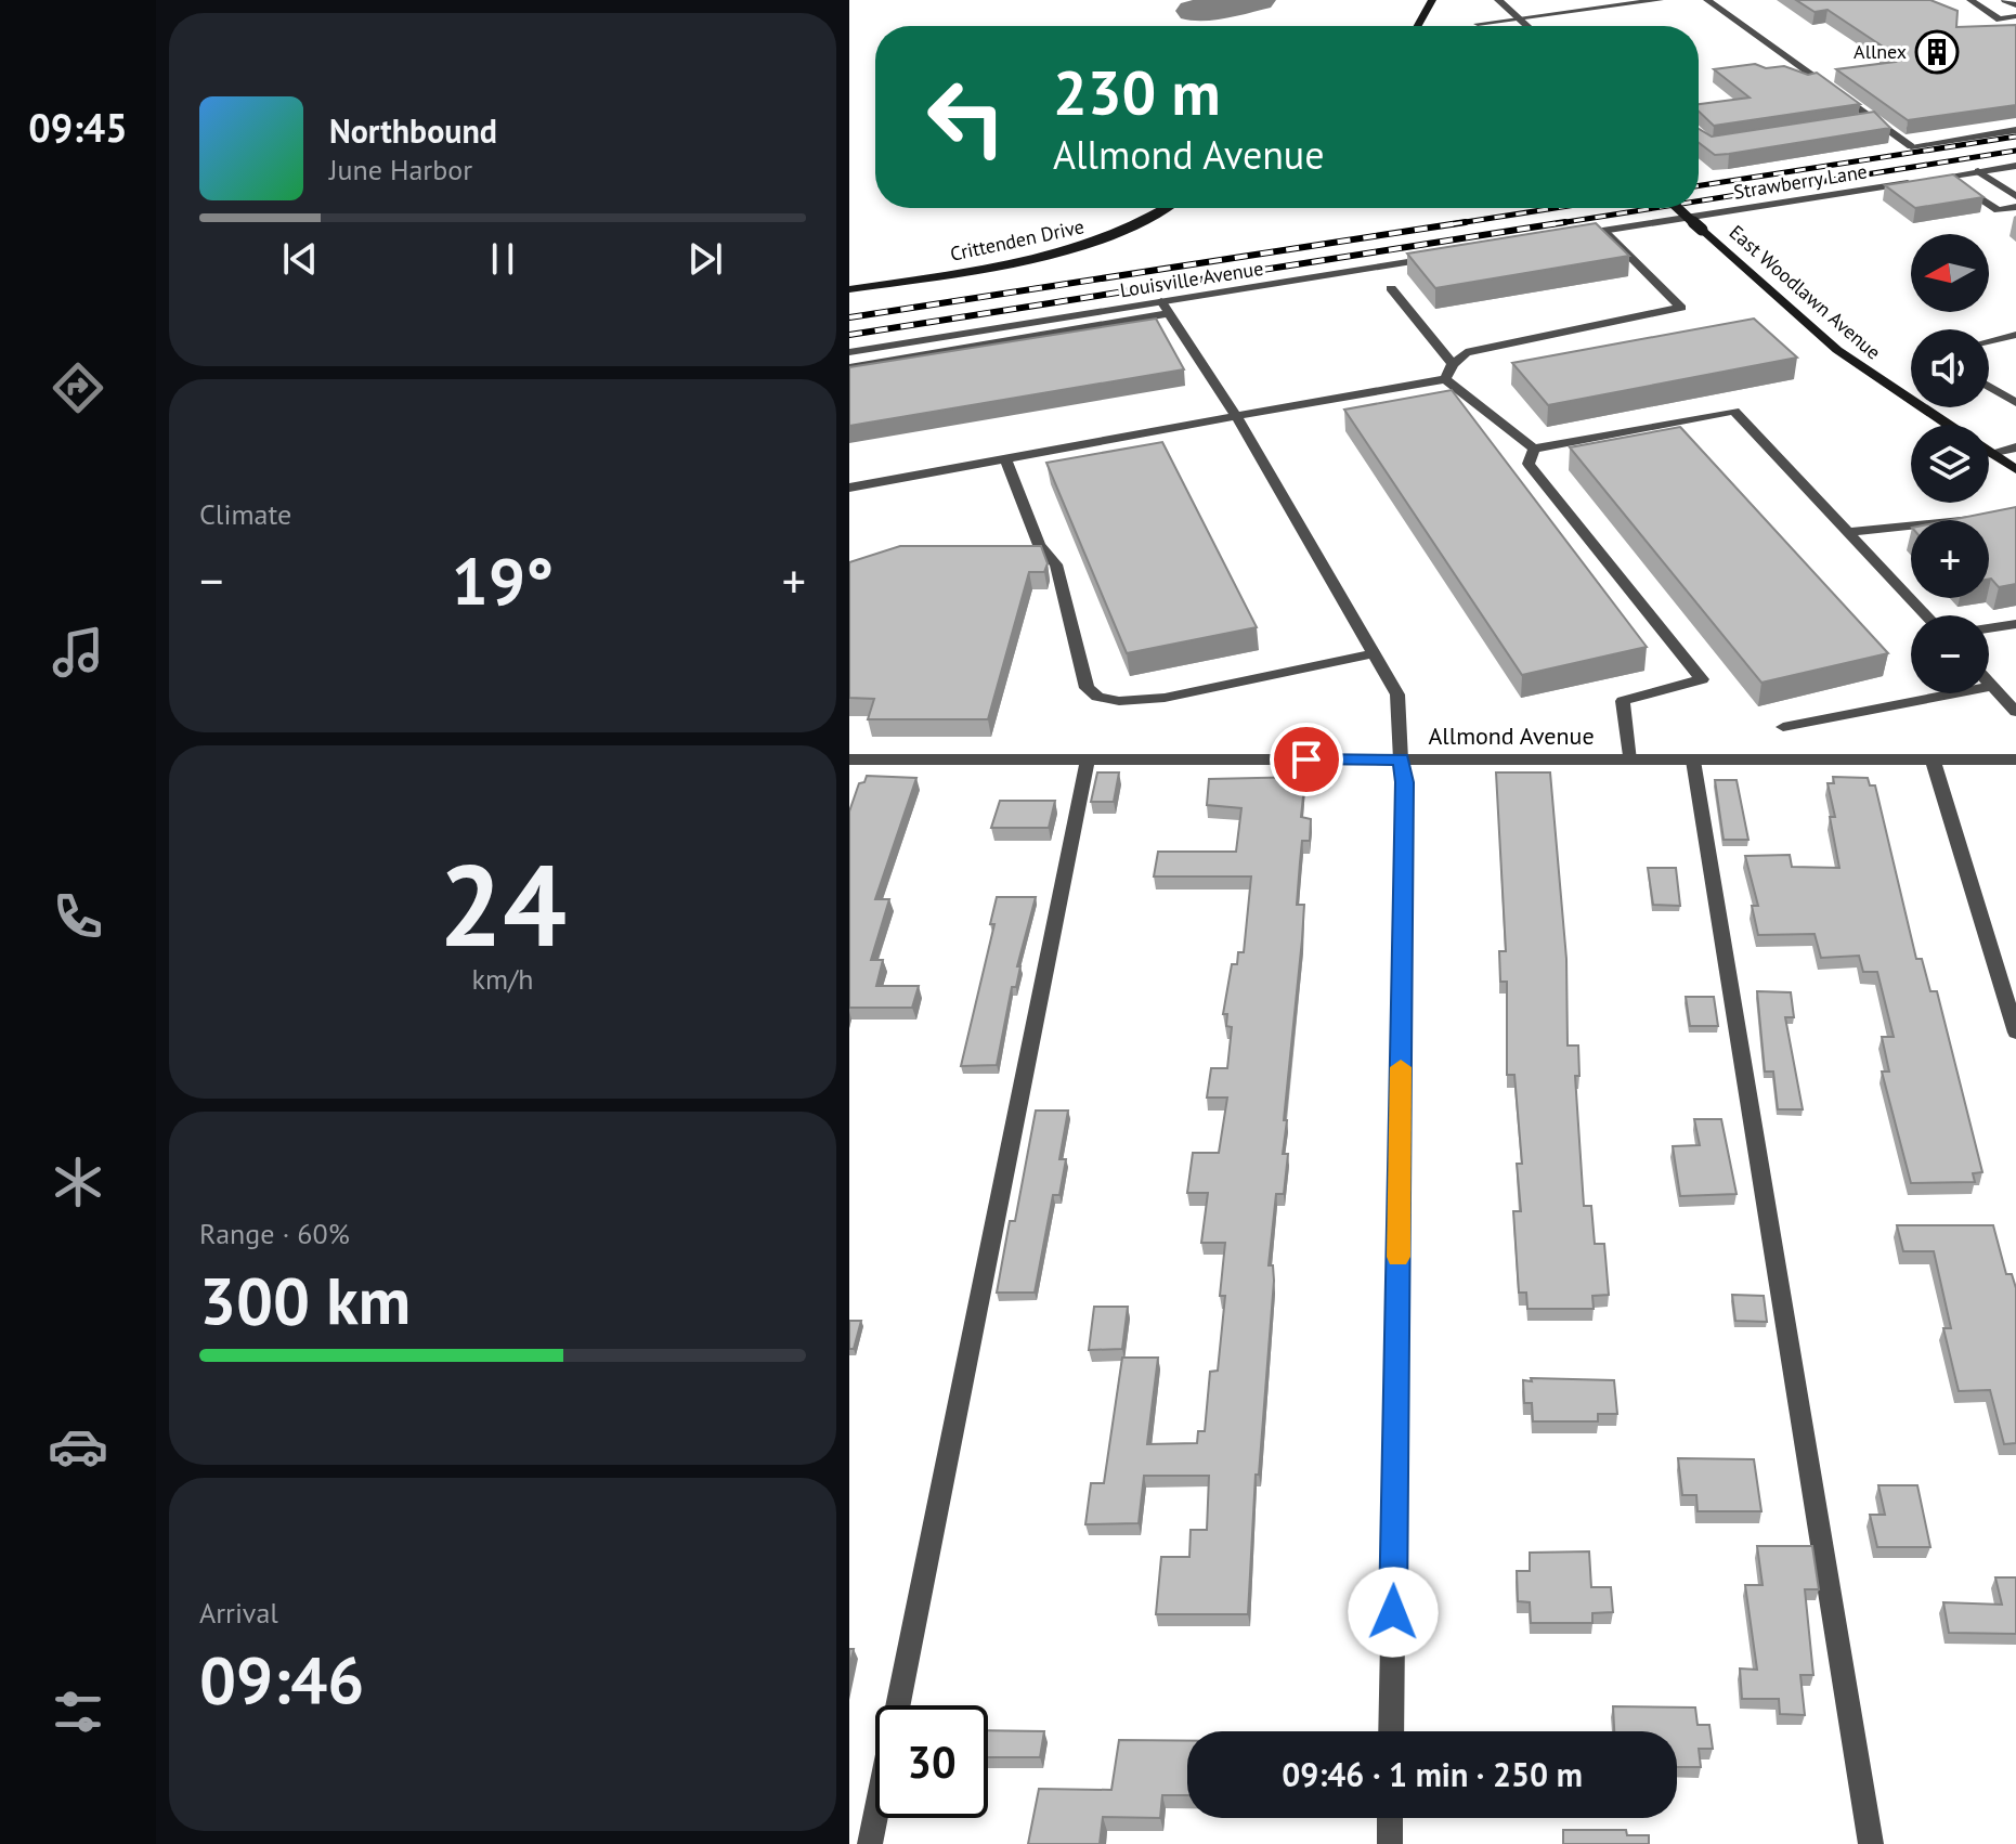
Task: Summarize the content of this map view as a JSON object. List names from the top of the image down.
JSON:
{
  "streets": {
    "main road": ["Crittenden Drive", "East Woodlawn Avenue"],
    "street": ["Strawberry Lane", "Louisville Avenue", "Allmond Avenue"]
  },
  "places": {
    "building": ["Allnex"]
  },
  "north": "left",
  "page": {
    "tabs": "09:45",
    "turn": ["230 m", "Allmond Avenue"],
    "song": ["Northbound", "June Harbor"],
    "map_buttons": ["+", "−"],
    "tile": [
      "Climate",
      ["24", "km/h"],
      ["Range · 60%", "300 km"],
      ["Arrival", "09:46"]
    ],
    "heat": ["−", "19°", "+"],
    "limit": "30",
    "trip": "09:46 · 1 min · 250 m"
  }
}
